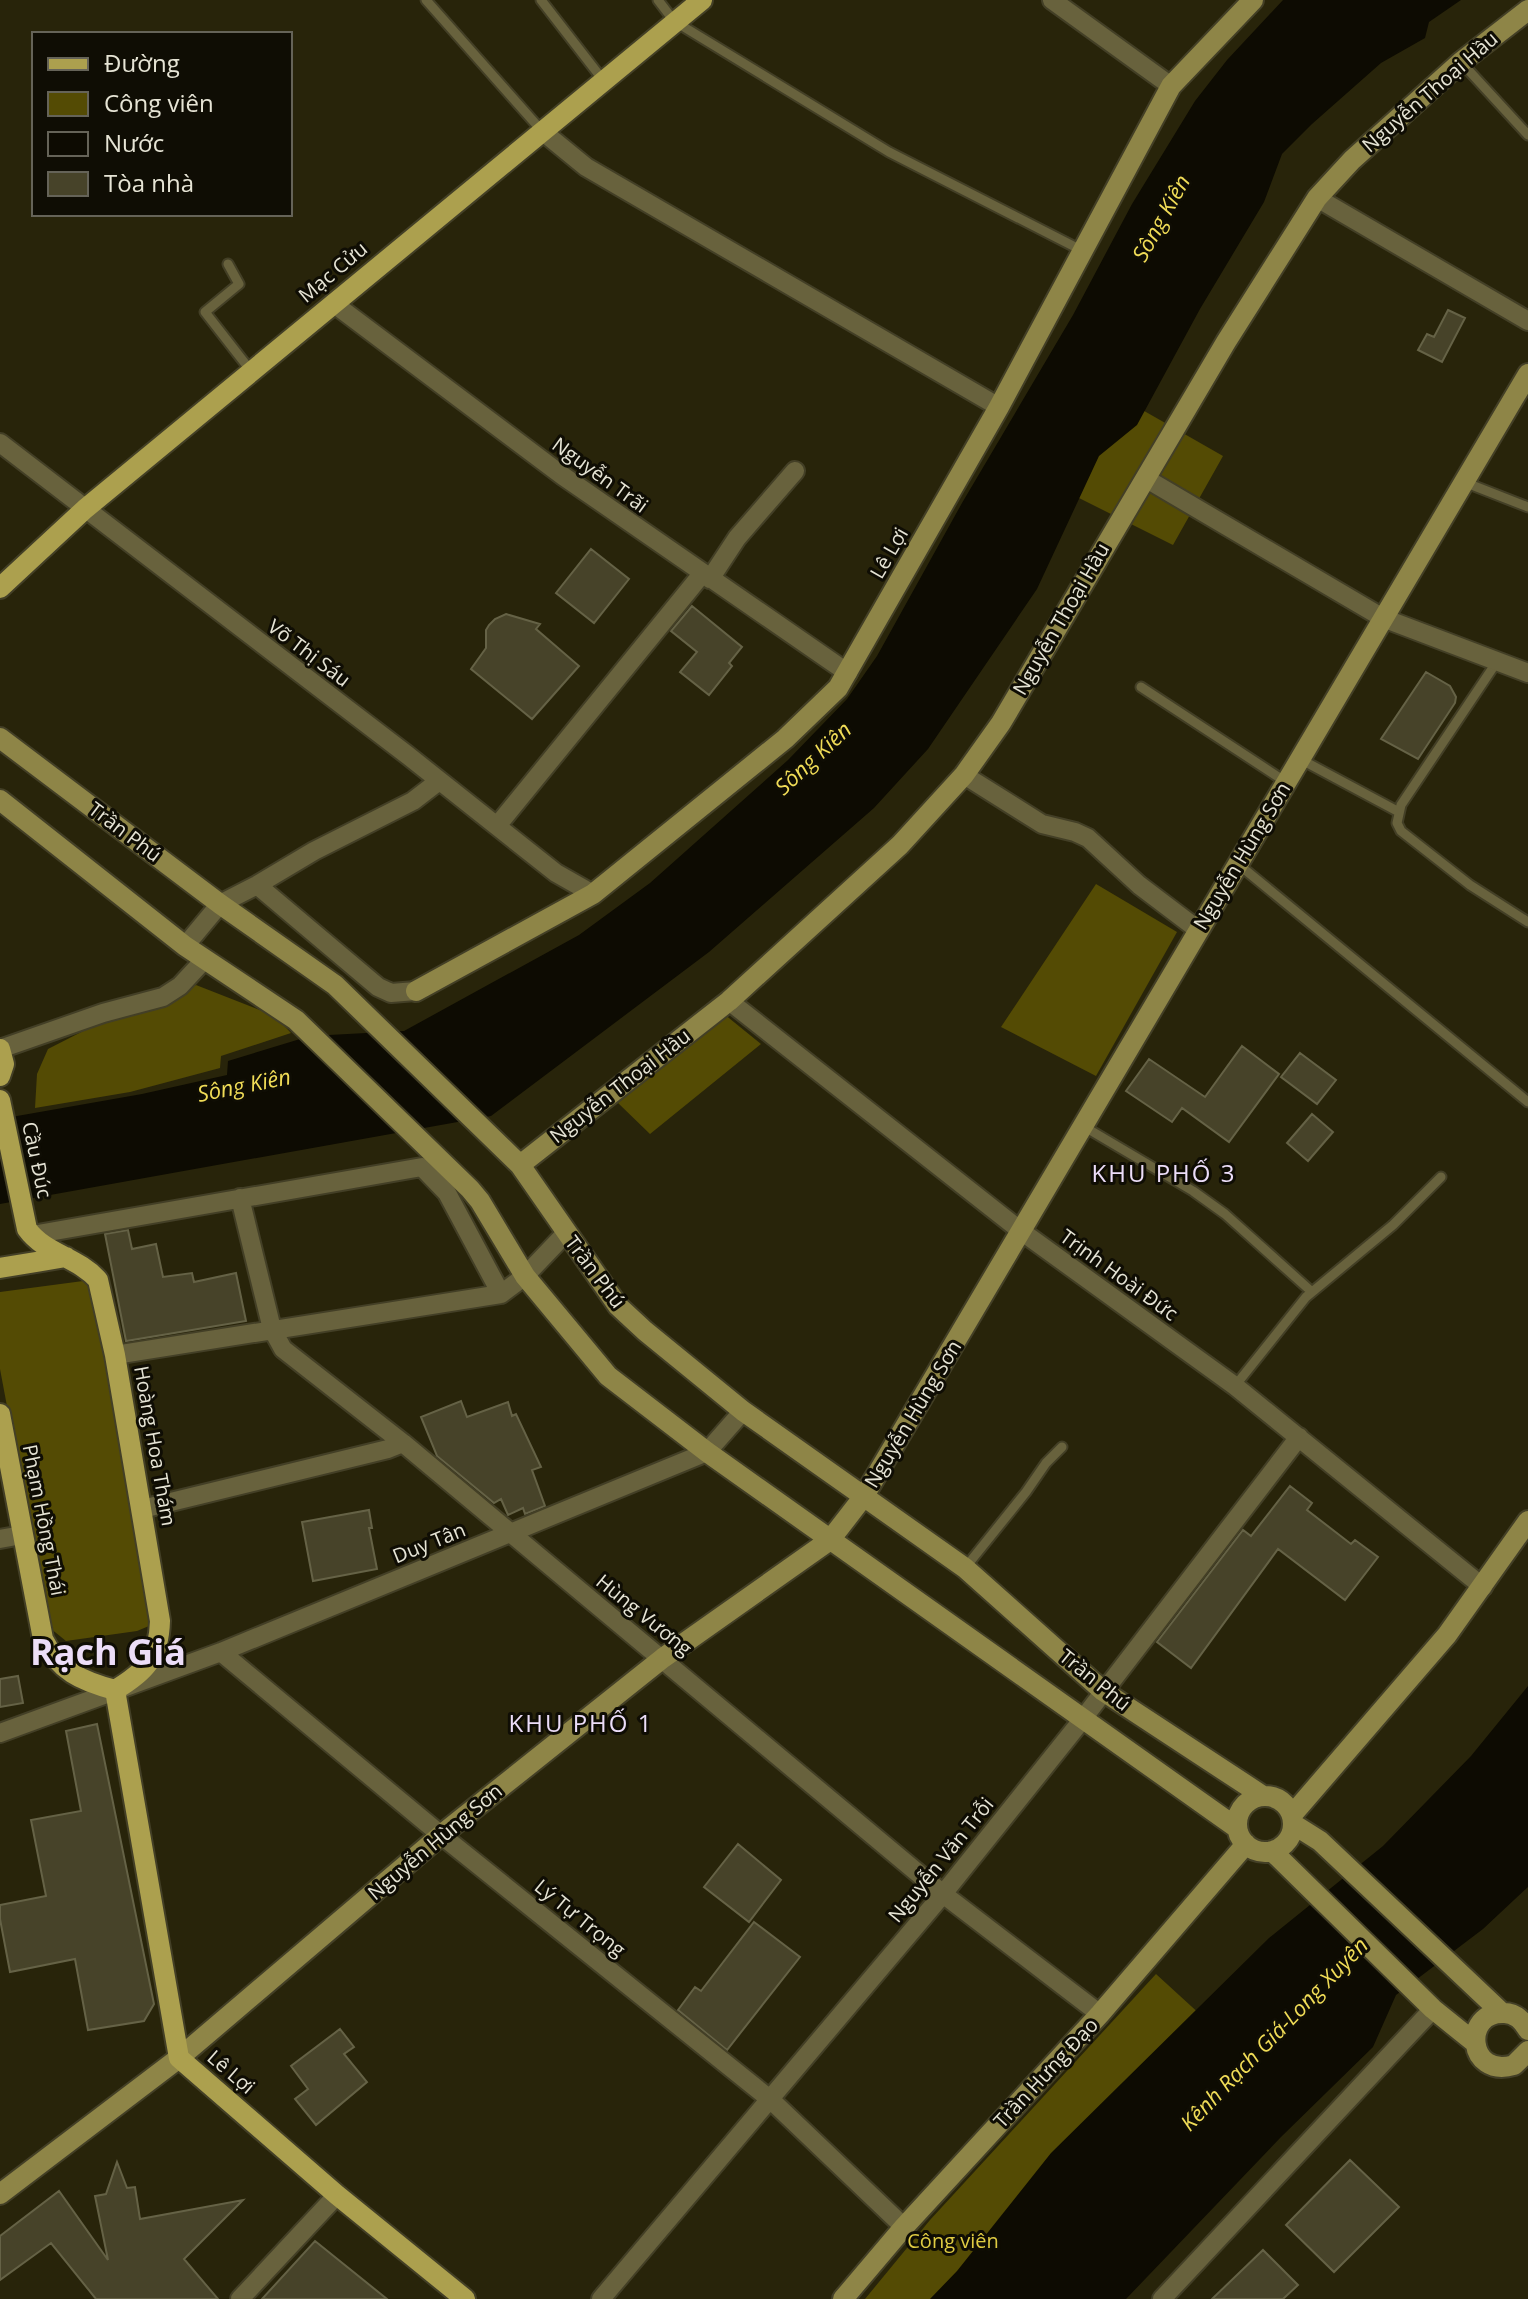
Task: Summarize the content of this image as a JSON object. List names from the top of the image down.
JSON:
{
  "streets": {
    "main road": [
      "Mạc Cửu",
      "Lê Lợi",
      "Cầu Đúc",
      "Hoàng Hoa Thám",
      "Phạm Hồng Thái"
    ],
    "street": [
      "Nguyễn Thoại Hầu",
      "Nguyễn Trãi",
      "Võ Thị Sáu",
      "Trần Phú",
      "Nguyễn Hùng Sơn",
      "Trịnh Hoài Đức",
      "Duy Tân",
      "Hùng Vương",
      "Nguyễn Văn Trỗi",
      "Lý Tự Trọng",
      "Trần Hưng Đạo"
    ]
  },
  "crossings": [
    ["Nguyễn Thoại Hầu", "Trần Phú"],
    ["Nguyễn Thoại Hầu", "Trịnh Hoài Đức"],
    ["Mạc Cửu", "Nguyễn Trãi"],
    ["Mạc Cửu", "Võ Thị Sáu"],
    ["Nguyễn Trãi", "Lê Lợi"],
    ["Lê Lợi", "Võ Thị Sáu"],
    ["Lê Lợi", "Nguyễn Hùng Sơn"],
    ["Lê Lợi", "Hoàng Hoa Thám"],
    ["Lê Lợi", "Phạm Hồng Thái"],
    ["Lê Lợi", "Duy Tân"],
    ["Trần Phú", "Nguyễn Hùng Sơn"],
    ["Trần Phú", "Duy Tân"],
    ["Trần Phú", "Nguyễn Văn Trỗi"],
    ["Trần Phú", "Trần Hưng Đạo"],
    ["Nguyễn Hùng Sơn", "Trịnh Hoài Đức"],
    ["Nguyễn Hùng Sơn", "Hùng Vương"],
    ["Nguyễn Hùng Sơn", "Lý Tự Trọng"],
    ["Cầu Đúc", "Hoàng Hoa Thám"],
    ["Trịnh Hoài Đức", "Nguyễn Văn Trỗi"],
    ["Hoàng Hoa Thám", "Phạm Hồng Thái"],
    ["Hoàng Hoa Thám", "Duy Tân"],
    ["Phạm Hồng Thái", "Duy Tân"],
    ["Duy Tân", "Hùng Vương"],
    ["Duy Tân", "Lý Tự Trọng"],
    ["Hùng Vương", "Nguyễn Văn Trỗi"],
    ["Hùng Vương", "Trần Hưng Đạo"],
    ["Nguyễn Văn Trỗi", "Lý Tự Trọng"],
    ["Lý Tự Trọng", "Trần Hưng Đạo"]
  ],
  "districts": ["KHU PHỐ 3", "Rạch Giá", "KHU PHỐ 1"],
  "water": ["Sông Kiên", "Kênh Rạch Giá-Long Xuyên"],
  "parks": ["Công viên"],
  "legend": [
    "Đường",
    "Công viên",
    "Nước",
    "Tòa nhà"
  ]
}
